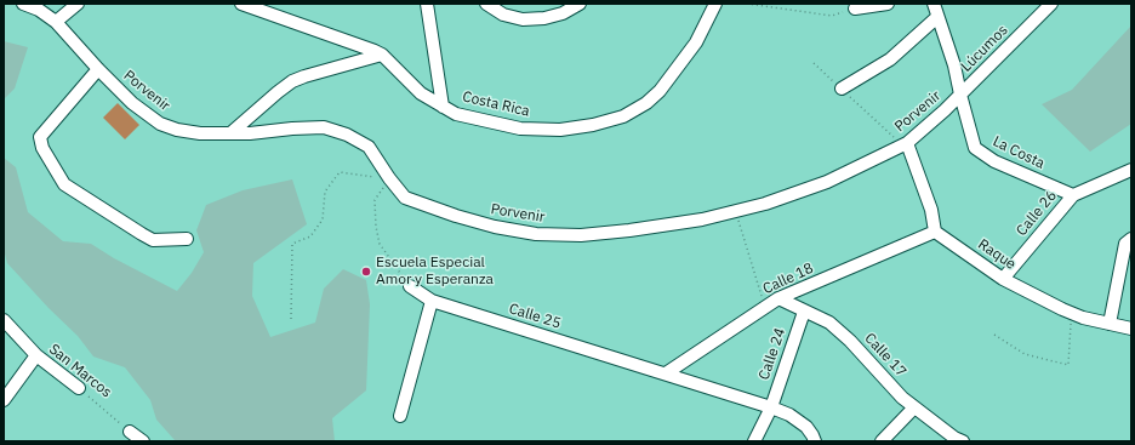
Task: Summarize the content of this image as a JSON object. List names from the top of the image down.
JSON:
{
  "streets": {
    "street": [
      "Lúcumos",
      "Porvenir",
      "Costa Rica",
      "La Costa",
      "Calle 26",
      "Raque",
      "Calle 18",
      "Calle 25",
      "Calle 24",
      "Calle 17",
      "San Marcos"
    ]
  },
  "crossings": [
    ["Lúcumos", "Porvenir"],
    ["Lúcumos", "La Costa"],
    ["Porvenir", "La Costa"],
    ["La Costa", "Calle 26"],
    ["Calle 26", "Raque"],
    ["Raque", "Calle 18"],
    ["Calle 18", "Calle 25"],
    ["Calle 18", "Calle 17"],
    ["Calle 25", "Calle 24"],
    ["Calle 24", "Calle 17"]
  ],
  "places": ["Escuela Especial Amor y Esperanza"]
}
